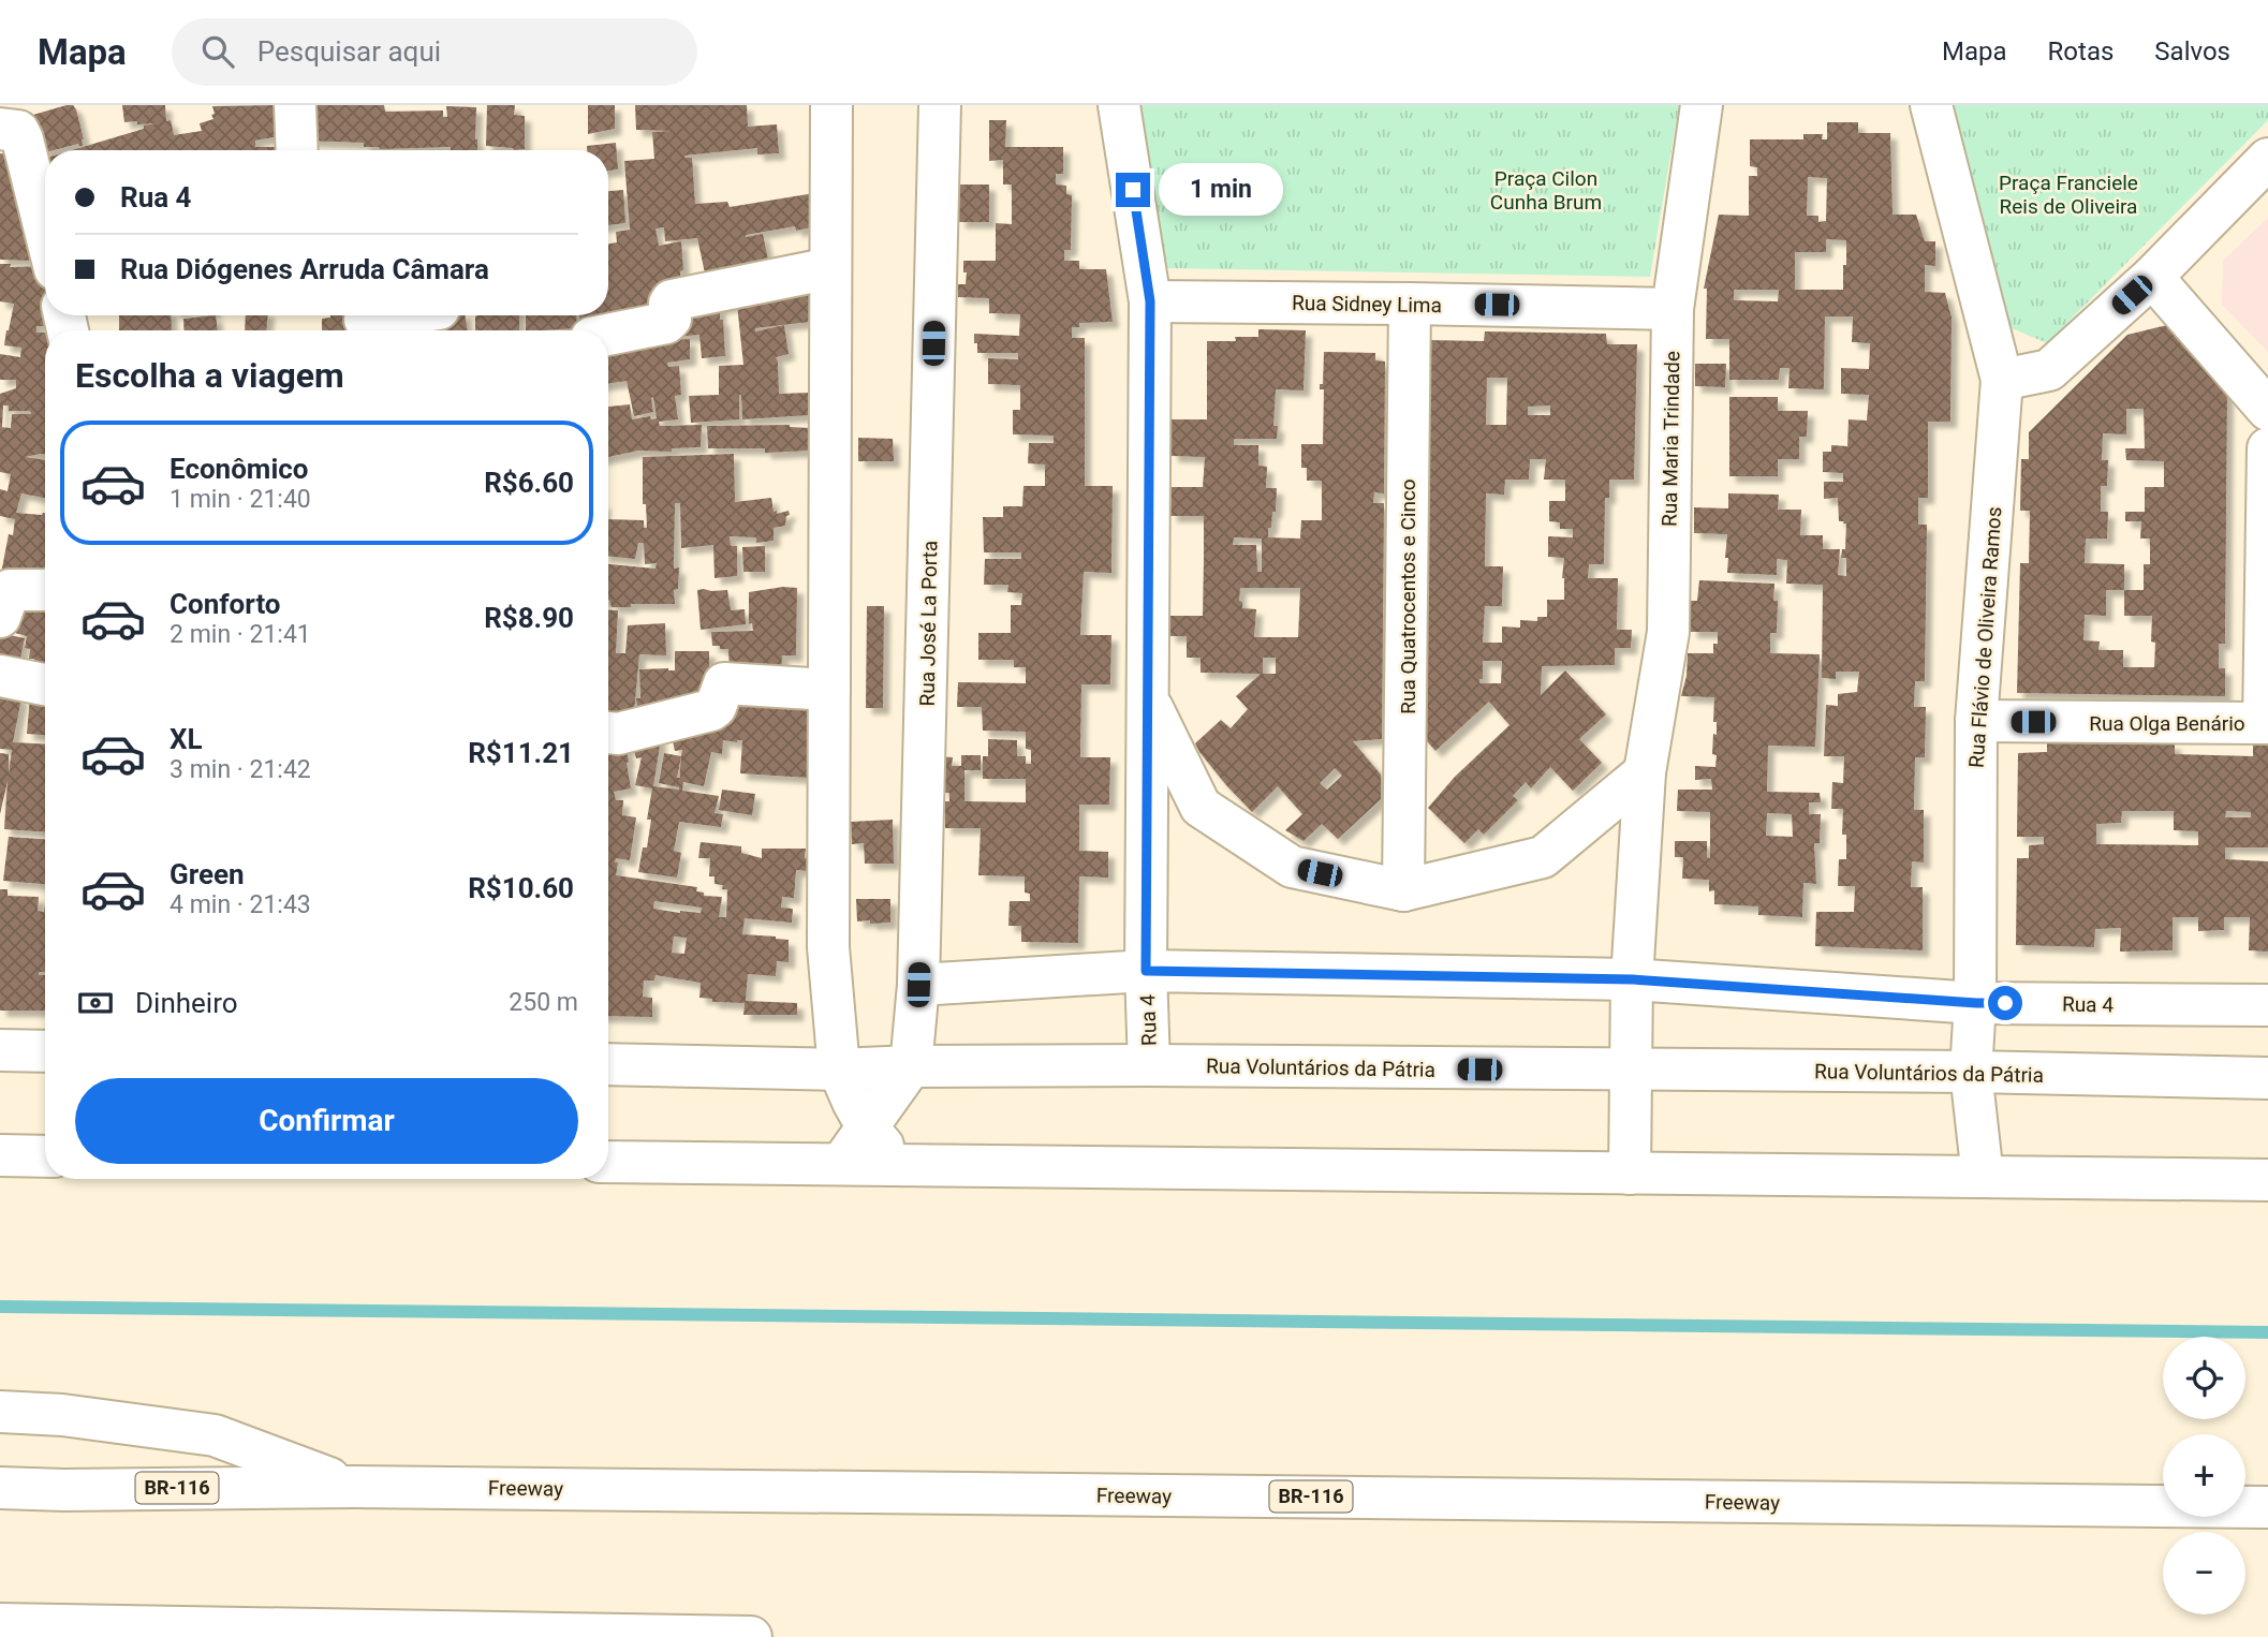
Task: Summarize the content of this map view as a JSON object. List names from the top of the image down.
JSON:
{
  "streets": {
    "main road": [
      "Rua Sidney Lima",
      "Rua Maria Trindade",
      "Rua Quatrocentos e Cinco",
      "Rua José La Porta",
      "Rua Flávio de Oliveira Ramos",
      "Rua Olga Benário",
      "Rua 4",
      "Rua Voluntários da Pátria",
      "BR-116",
      "Freeway"
    ]
  },
  "crossings": [
    ["Rua Sidney Lima", "Rua Maria Trindade"],
    ["Rua Sidney Lima", "Rua Quatrocentos e Cinco"],
    ["Rua Maria Trindade", "Rua 4"],
    ["Rua Maria Trindade", "Rua Voluntários da Pátria"],
    ["Rua José La Porta", "Rua Voluntários da Pátria"],
    ["Rua Flávio de Oliveira Ramos", "Rua Olga Benário"],
    ["Rua Flávio de Oliveira Ramos", "Rua 4"],
    ["Rua Flávio de Oliveira Ramos", "Rua Voluntários da Pátria"],
    ["Rua 4", "Rua Voluntários da Pátria"]
  ],
  "parks": ["Praça Cilon Cunha Brum", "Praça Franciele Reis de Oliveira"],
  "page": {
    "header": "Mapa",
    "search": "Pesquisar aqui",
    "nav": ["Mapa", "Rotas", "Salvos"],
    "banner": ["Rua 4", "Rua Diógenes Arruda Câmara"],
    "bubble": "1 min",
    "heading": "Escolha a viagem",
    "list": [
      {
        "name": "Econômico",
        "note": "1 min · 21:40",
        "value": "R$6.60"
      },
      {
        "name": "Conforto",
        "note": "2 min · 21:41",
        "value": "R$8.90"
      },
      {
        "name": "XL",
        "note": "3 min · 21:42",
        "value": "R$11.21"
      },
      {
        "name": "Green",
        "note": "4 min · 21:43",
        "value": "R$10.60"
      }
    ],
    "pay": ["Dinheiro", "250 m"],
    "buttons": "Confirmar",
    "map_buttons": ["+", "−"]
  }
}
